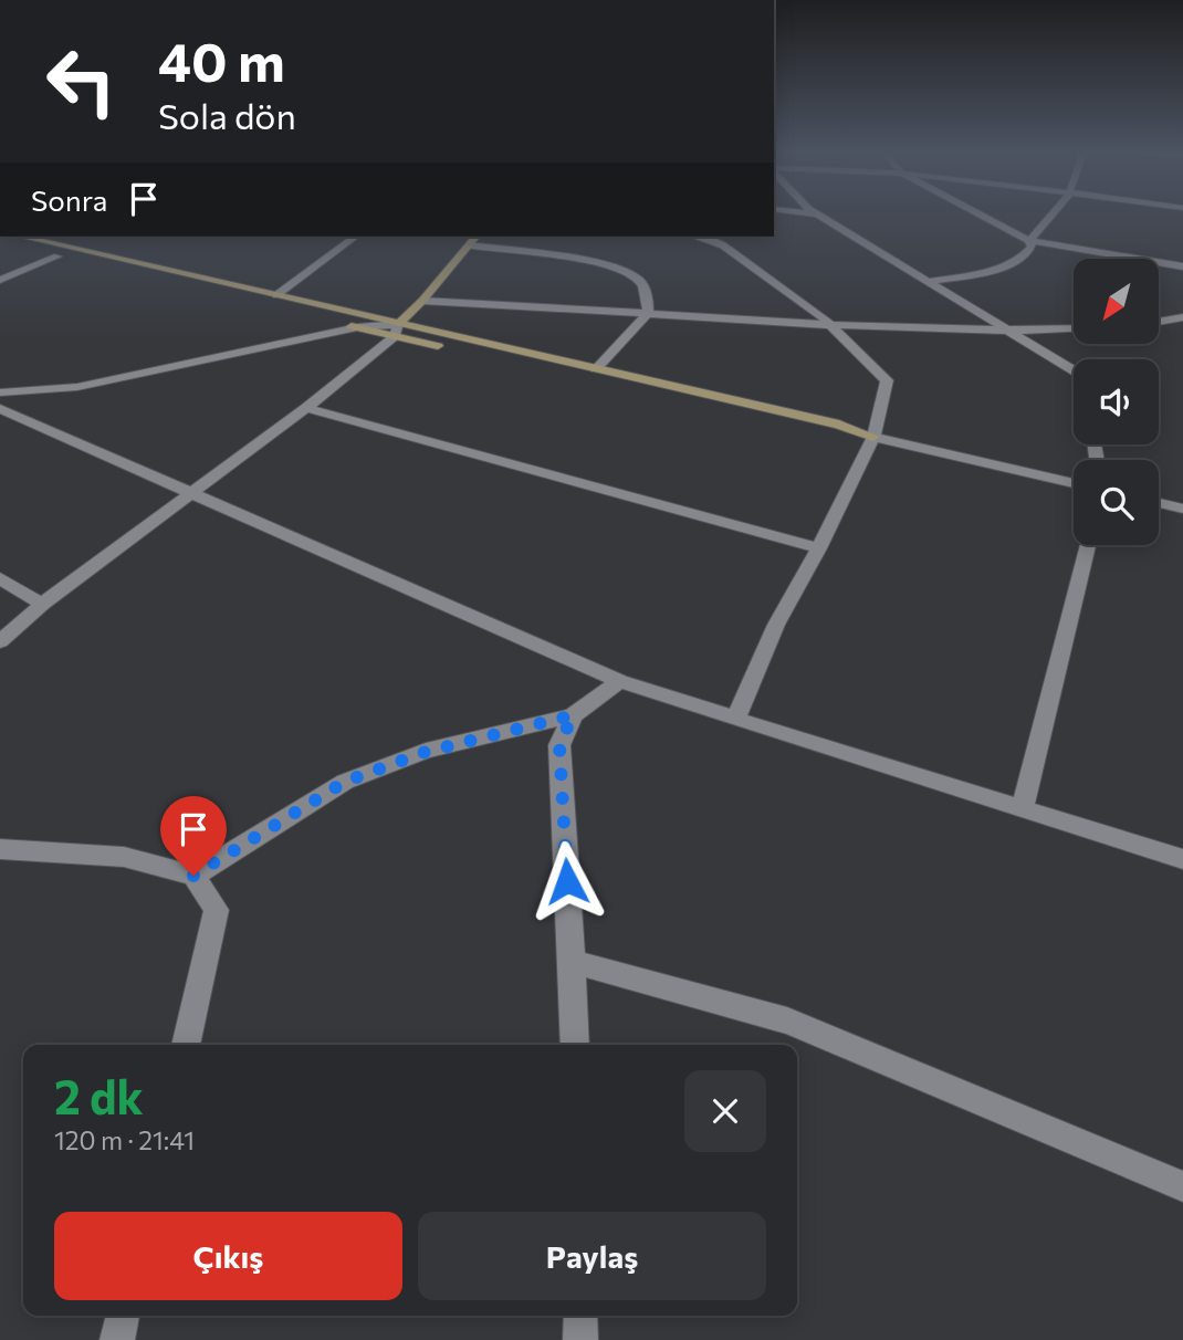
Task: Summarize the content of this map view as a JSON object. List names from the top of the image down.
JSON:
{
  "north": "bottom left",
  "page": {
    "turn": ["40 m", "Sola dön"],
    "then": "Sonra",
    "heading": ["2 dk", "120 m · 21:41"],
    "buttons": ["Çıkış", "Paylaş"]
  }
}
